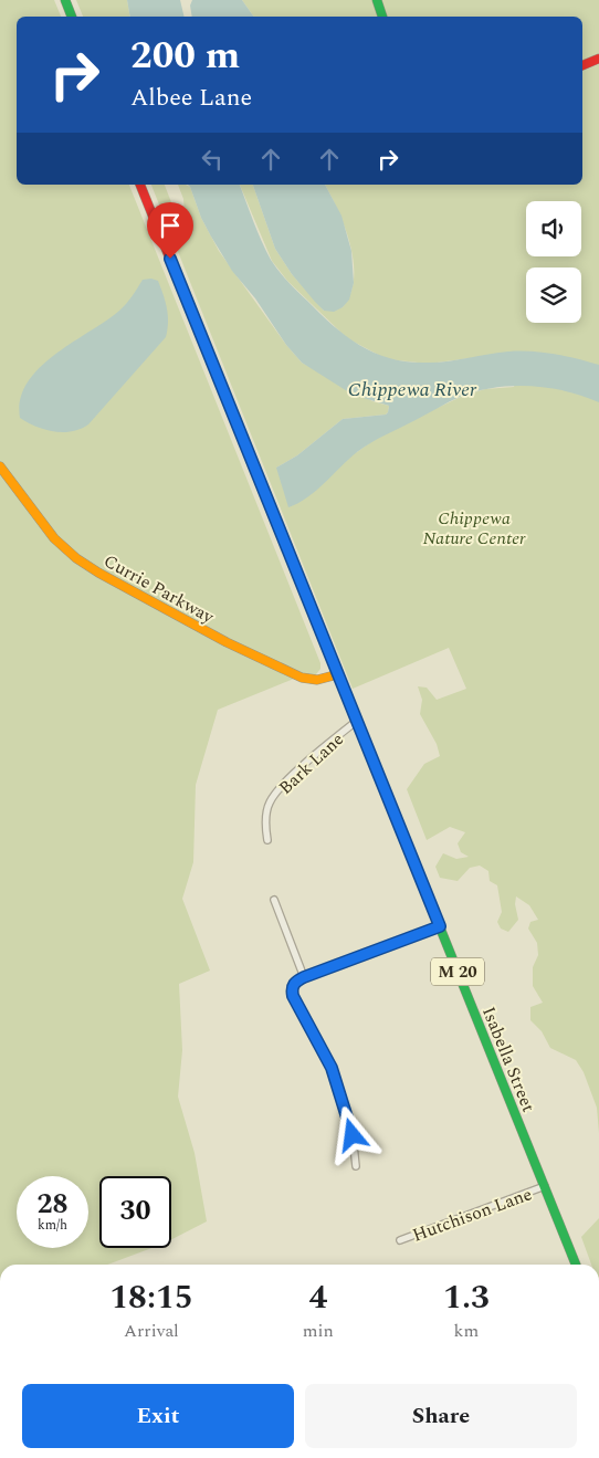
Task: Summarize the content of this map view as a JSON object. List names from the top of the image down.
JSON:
{
  "streets": {
    "main road": ["Currie Parkway", "M 20", "Isabella Street"],
    "street": ["Bark Lane", "Hutchison Lane"]
  },
  "crossings": [
    ["Currie Parkway", "Isabella Street"],
    ["Bark Lane", "Isabella Street"],
    ["Isabella Street", "Hutchison Lane"]
  ],
  "water": ["Chippewa River"],
  "parks": ["Chippewa Nature Center"],
  "page": {
    "turn": ["200 m", "Albee Lane"],
    "speed": "28 km/h",
    "limit": "30",
    "eta": [
      "18:15",
      "Arrival",
      "4",
      "min",
      "1.3",
      "km"
    ],
    "buttons": ["Exit", "Share"]
  }
}
